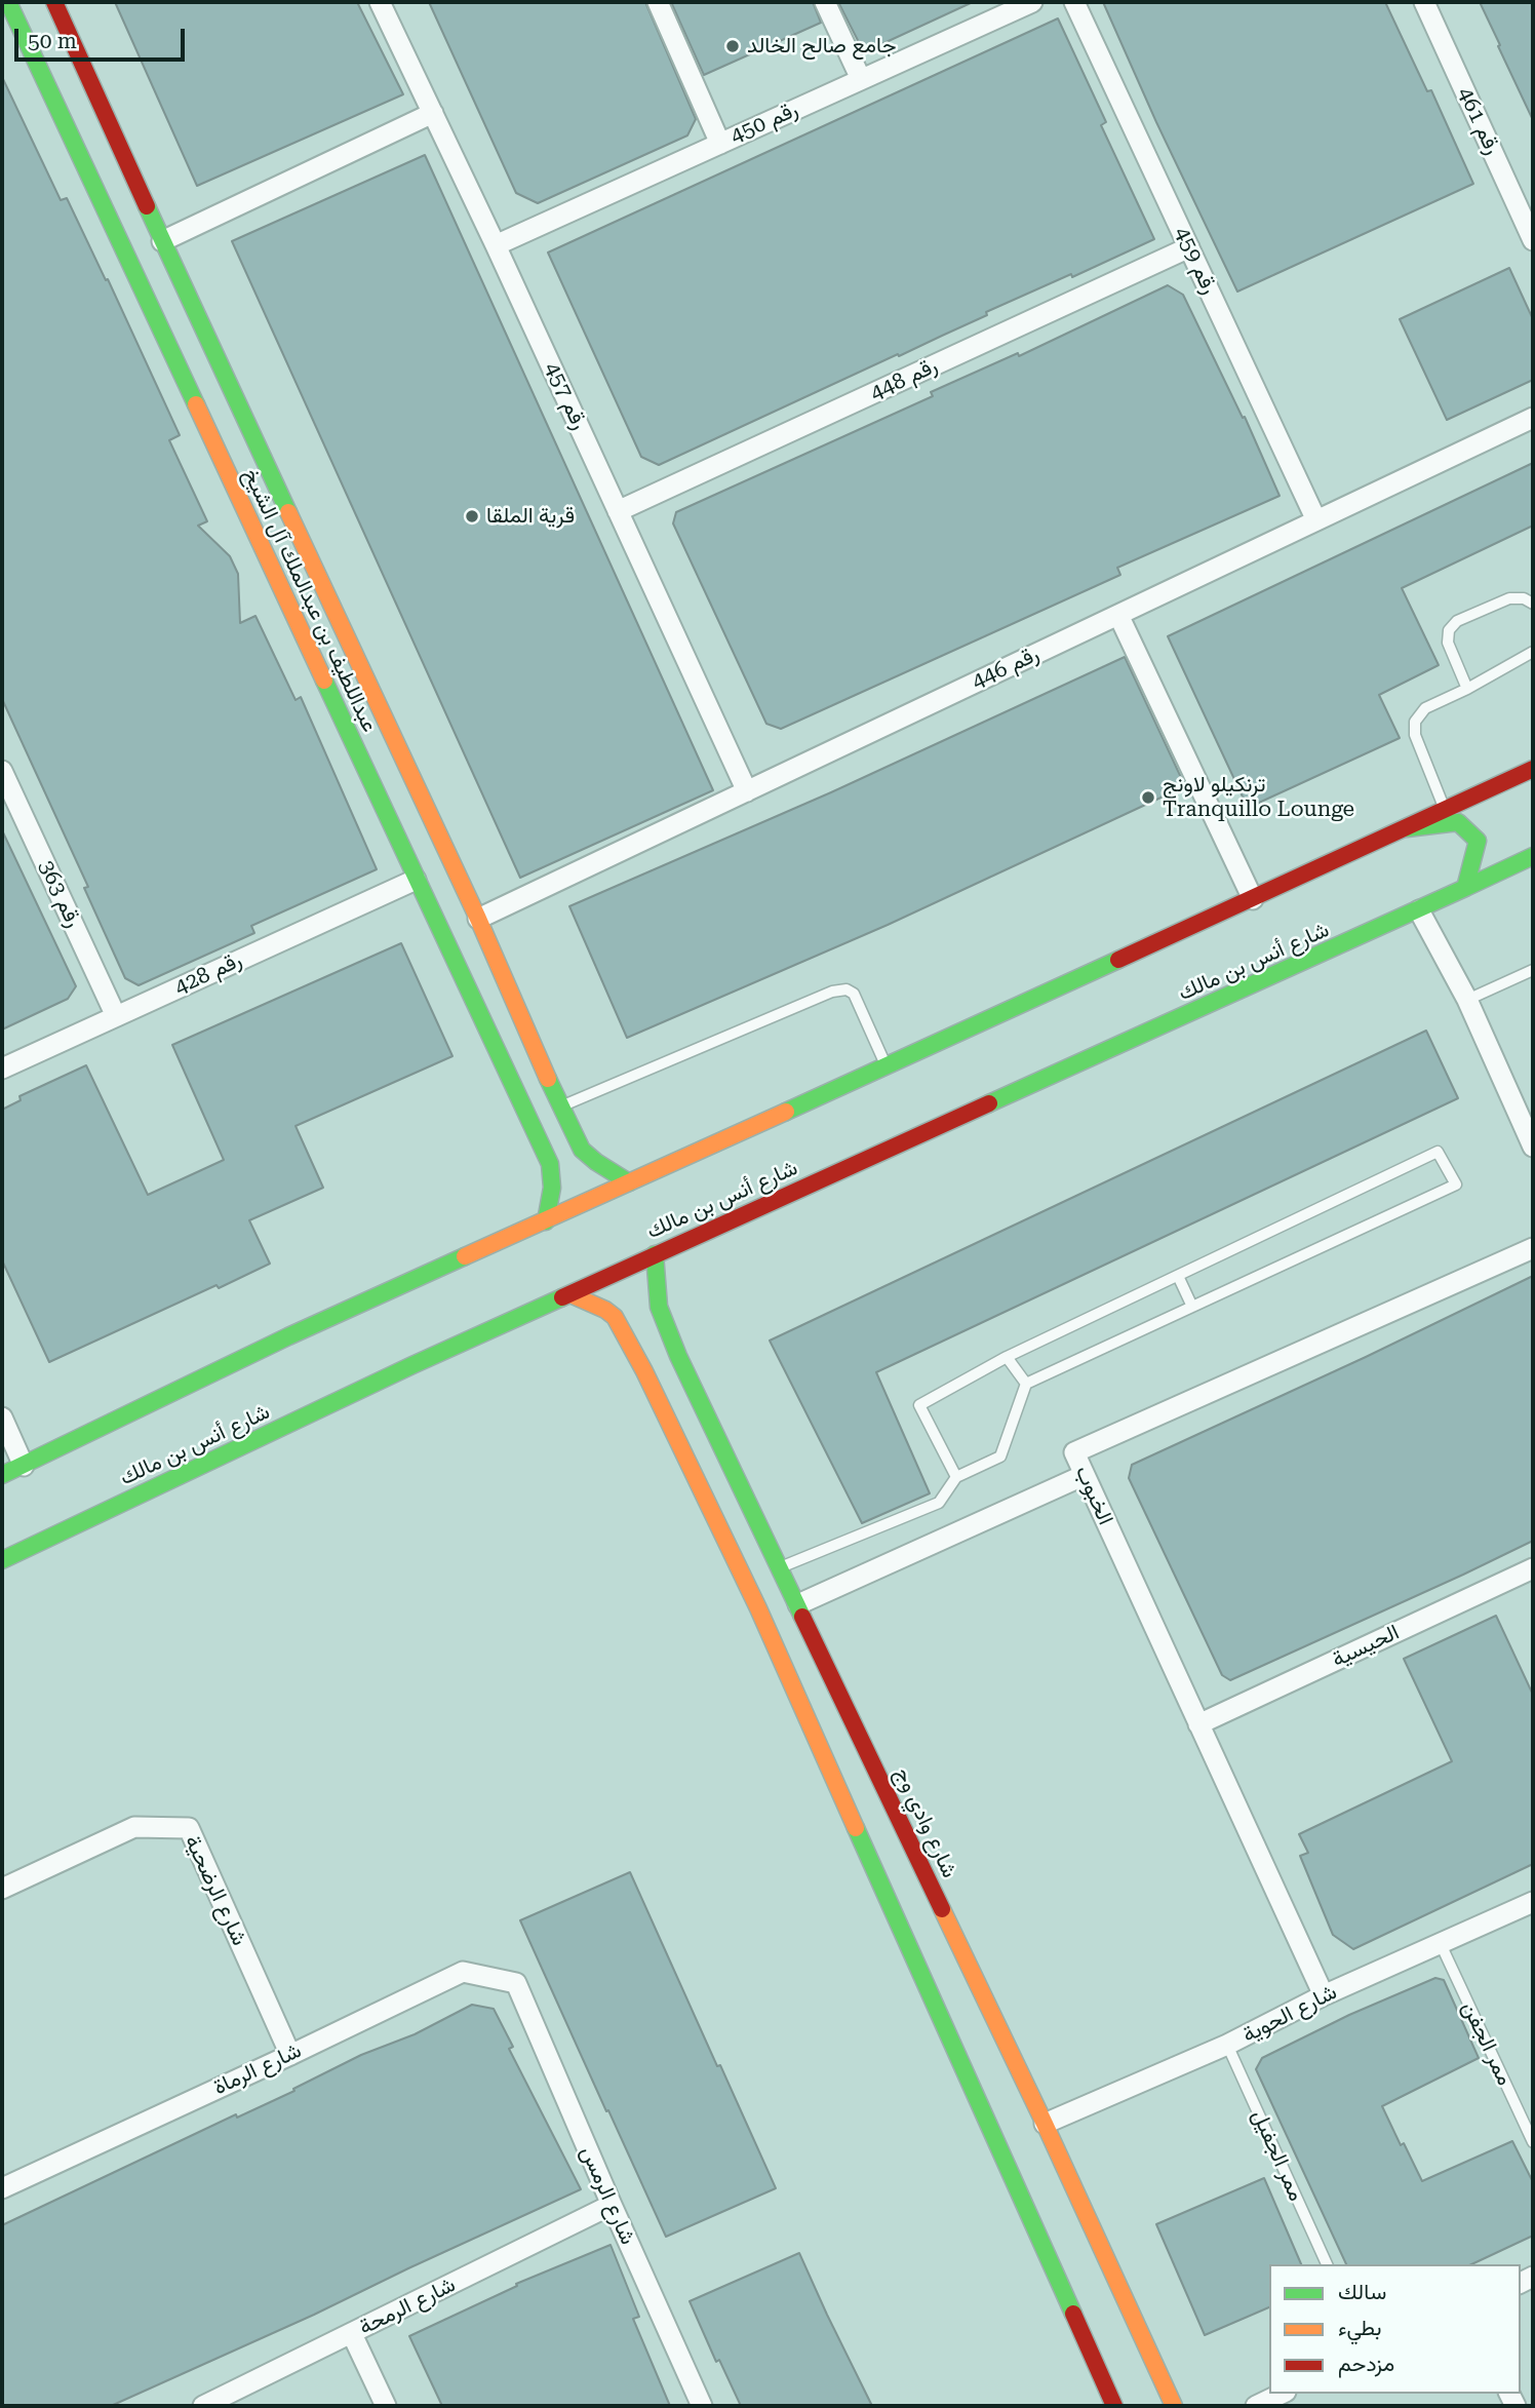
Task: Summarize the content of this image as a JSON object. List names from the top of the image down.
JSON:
{
  "streets": {
    "street": [
      "رقم 461",
      "رقم 450",
      "رقم 459",
      "رقم 448",
      "رقم 457",
      "عبداللطيف بن عبدالملك آل الشيخ",
      "رقم 446",
      "رقم 363",
      "شارع أنس بن مالك",
      "رقم 428",
      "الخبوب",
      "الحيسية",
      "شارع وادي وج",
      "شارع الرضحية",
      "شارع الحوية",
      "شارع الرماة",
      "شارع الرمس",
      "شارع الرمحة"
    ],
    "lane": ["ممر الجفن", "ممر الجفيل"]
  },
  "crossings": [
    ["رقم 450", "رقم 457"],
    ["رقم 459", "رقم 448"],
    ["رقم 459", "رقم 446"],
    ["رقم 448", "رقم 457"],
    ["رقم 457", "رقم 446"],
    ["عبداللطيف بن عبدالملك آل الشيخ", "رقم 446"],
    ["عبداللطيف بن عبدالملك آل الشيخ", "رقم 428"],
    ["رقم 363", "رقم 428"],
    ["شارع أنس بن مالك", "شارع وادي وج"],
    ["الخبوب", "الحيسية"],
    ["الخبوب", "شارع الحوية"],
    ["شارع وادي وج", "شارع الحوية"],
    ["شارع الرضحية", "شارع الرماة"],
    ["شارع الحوية", "ممر الجفن"],
    ["شارع الحوية", "ممر الجفيل"],
    ["شارع الرماة", "شارع الرمس"],
    ["شارع الرمس", "شارع الرمحة"]
  ],
  "places": ["جامع صالح الخالد", "قرية الملقا", "ترنكيلو لاونج Tranquillo Lounge"],
  "legend": ["سالك", "بطيء", "مزدحم"],
  "scale_bar": "50 m"
}
